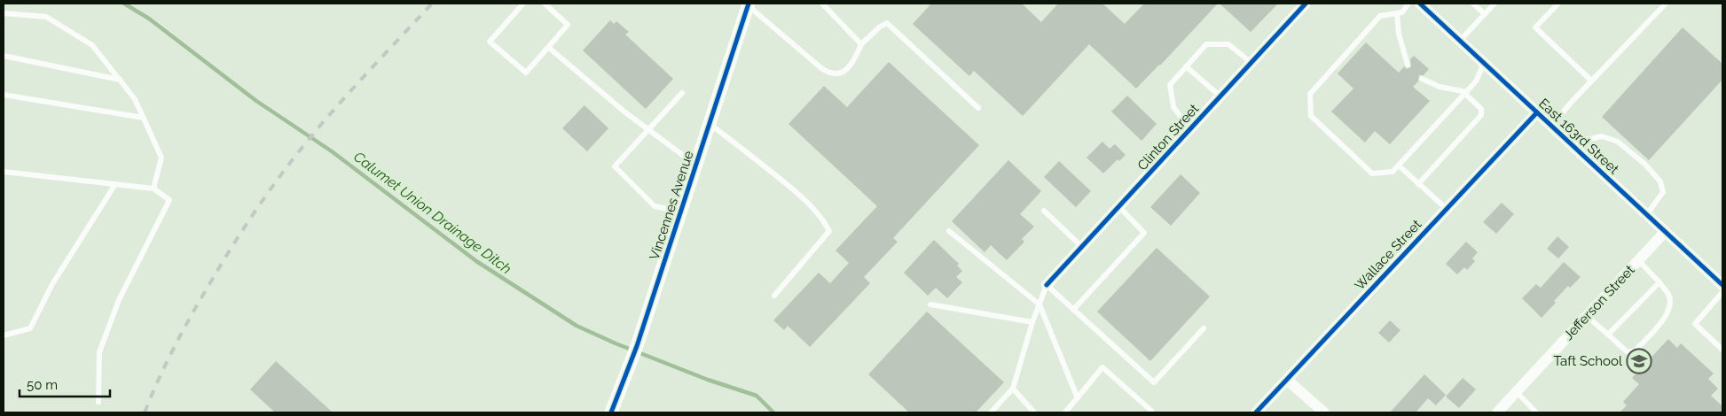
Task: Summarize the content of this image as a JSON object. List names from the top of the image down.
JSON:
{
  "streets": {
    "street": [
      "East 163rd Street",
      "Clinton Street",
      "Vincennes Avenue",
      "Wallace Street",
      "Jefferson Street"
    ]
  },
  "crossings": [
    ["East 163rd Street", "Wallace Street"],
    ["East 163rd Street", "Jefferson Street"]
  ],
  "water": ["Calumet Union Drainage Ditch"],
  "places": {
    "school or university": ["Taft School"]
  },
  "scale_bar": "50 m"
}
